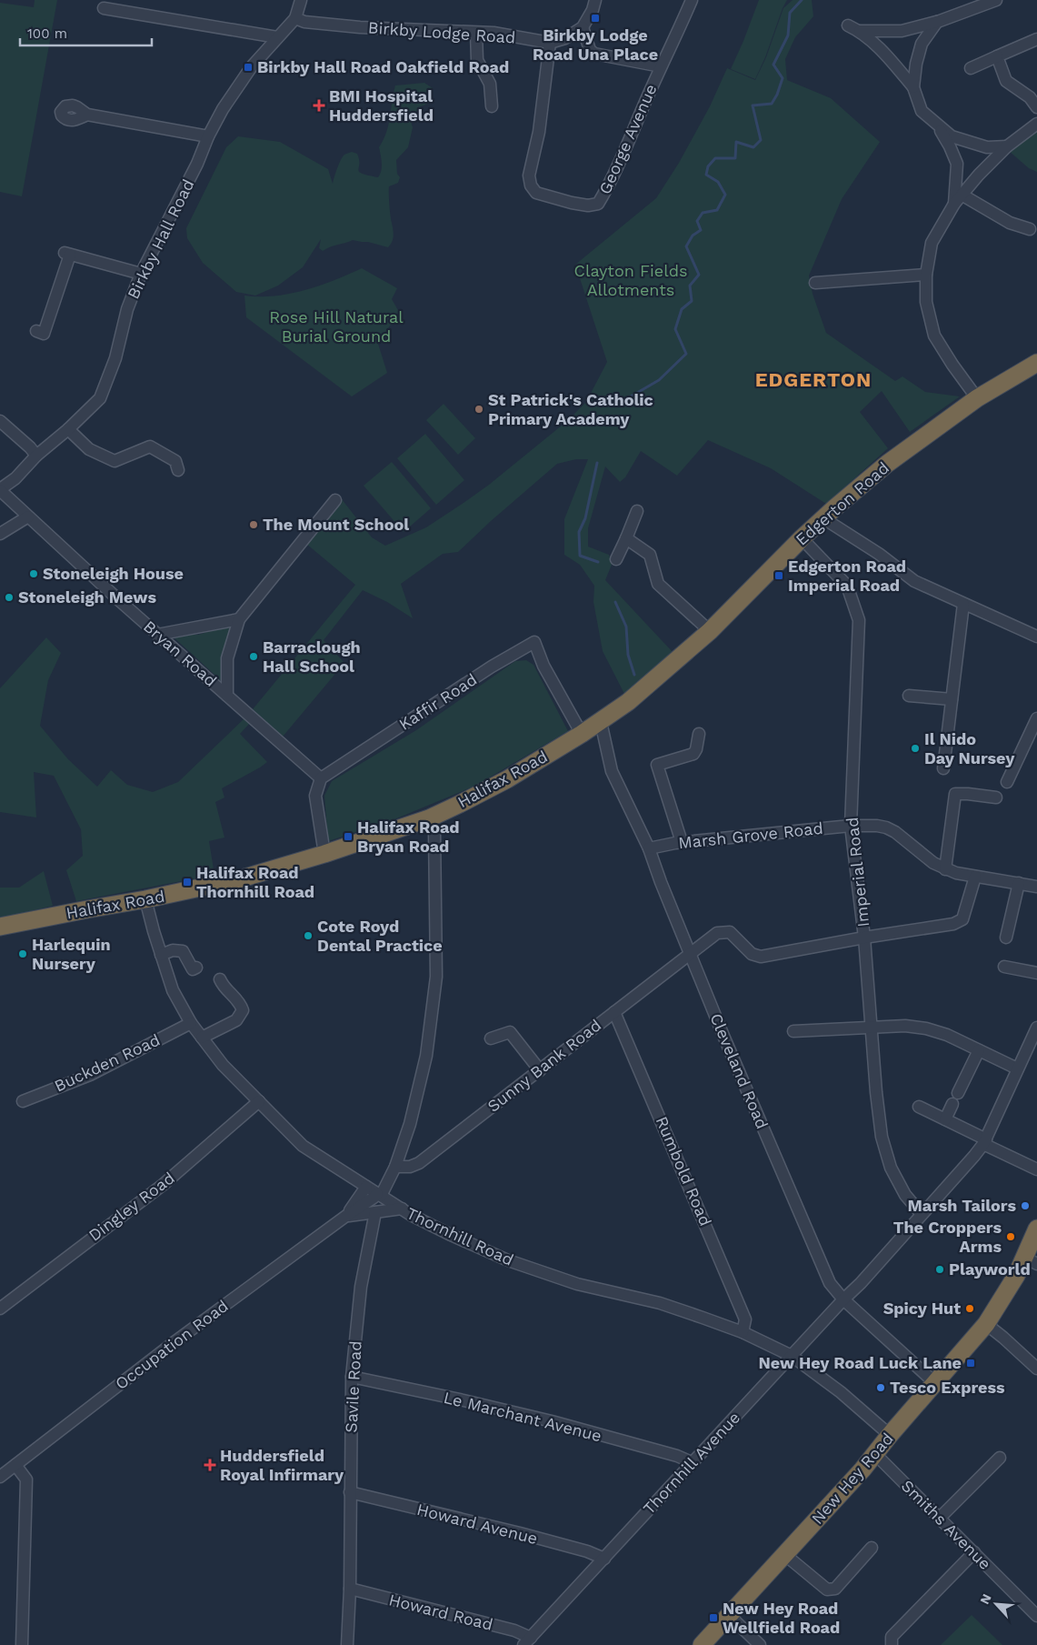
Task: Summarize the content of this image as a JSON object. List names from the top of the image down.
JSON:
{
  "streets": {
    "highway": ["Edgerton Road", "Halifax Road", "New Hey Road"],
    "street": [
      "Birkby Lodge Road",
      "George Avenue",
      "Birkby Hall Road",
      "Bryan Road",
      "Kaffir Road",
      "Marsh Grove Road",
      "Imperial Road",
      "Buckden Road",
      "Sunny Bank Road",
      "Cleveland Road",
      "Rumbold Road",
      "Dingley Road",
      "Thornhill Road",
      "Occupation Road",
      "Savile Road",
      "Le Marchant Avenue",
      "Thornhill Avenue",
      "Howard Avenue",
      "Smiths Avenue",
      "Howard Road"
    ]
  },
  "crossings": [
    ["Birkby Lodge Road", "George Avenue"],
    ["Birkby Lodge Road", "Birkby Hall Road"],
    ["Birkby Hall Road", "Bryan Road"],
    ["Edgerton Road", "Halifax Road"],
    ["Edgerton Road", "Imperial Road"],
    ["Bryan Road", "Kaffir Road"],
    ["Kaffir Road", "Halifax Road"],
    ["Halifax Road", "Cleveland Road"],
    ["Halifax Road", "Thornhill Road"],
    ["Marsh Grove Road", "Imperial Road"],
    ["Marsh Grove Road", "Cleveland Road"],
    ["Imperial Road", "Sunny Bank Road"],
    ["Imperial Road", "Thornhill Avenue"],
    ["Buckden Road", "Thornhill Road"],
    ["Sunny Bank Road", "Cleveland Road"],
    ["Sunny Bank Road", "Rumbold Road"],
    ["Cleveland Road", "Thornhill Avenue"],
    ["Cleveland Road", "New Hey Road"],
    ["Rumbold Road", "Thornhill Road"],
    ["Dingley Road", "Thornhill Road"],
    ["Thornhill Road", "Occupation Road"],
    ["Thornhill Road", "Thornhill Avenue"],
    ["Thornhill Road", "New Hey Road"],
    ["Occupation Road", "Savile Road"],
    ["Savile Road", "Le Marchant Avenue"],
    ["Savile Road", "Howard Avenue"],
    ["Savile Road", "Howard Road"],
    ["Le Marchant Avenue", "Thornhill Avenue"],
    ["Thornhill Avenue", "Howard Avenue"],
    ["Thornhill Avenue", "Howard Road"],
    ["New Hey Road", "Smiths Avenue"]
  ],
  "districts": ["EDGERTON"],
  "parks": ["Clayton Fields Allotments", "Rose Hill Natural Burial Ground"],
  "places": {
    "transit": [
      "Birkby Lodge Road Una Place",
      "Birkby Hall Road Oakfield Road",
      "Edgerton Road Imperial Road",
      "Halifax Road Bryan Road",
      "Halifax Road Thornhill Road",
      "New Hey Road Luck Lane",
      "New Hey Road Wellfield Road"
    ],
    "health": ["BMI Hospital Huddersfield", "Huddersfield Royal Infirmary"],
    "other": [
      "St Patrick's Catholic Primary Academy",
      "The Mount School",
      "Stoneleigh House",
      "Stoneleigh Mews",
      "Barraclough Hall School",
      "Il Nido Day Nursey",
      "Cote Royd Dental Practice",
      "Harlequin Nursery",
      "Marsh Tailors",
      "The Croppers Arms",
      "Playworld",
      "Spicy Hut",
      "Tesco Express"
    ]
  },
  "scale_bar": "100 m",
  "north": "top left"
}
